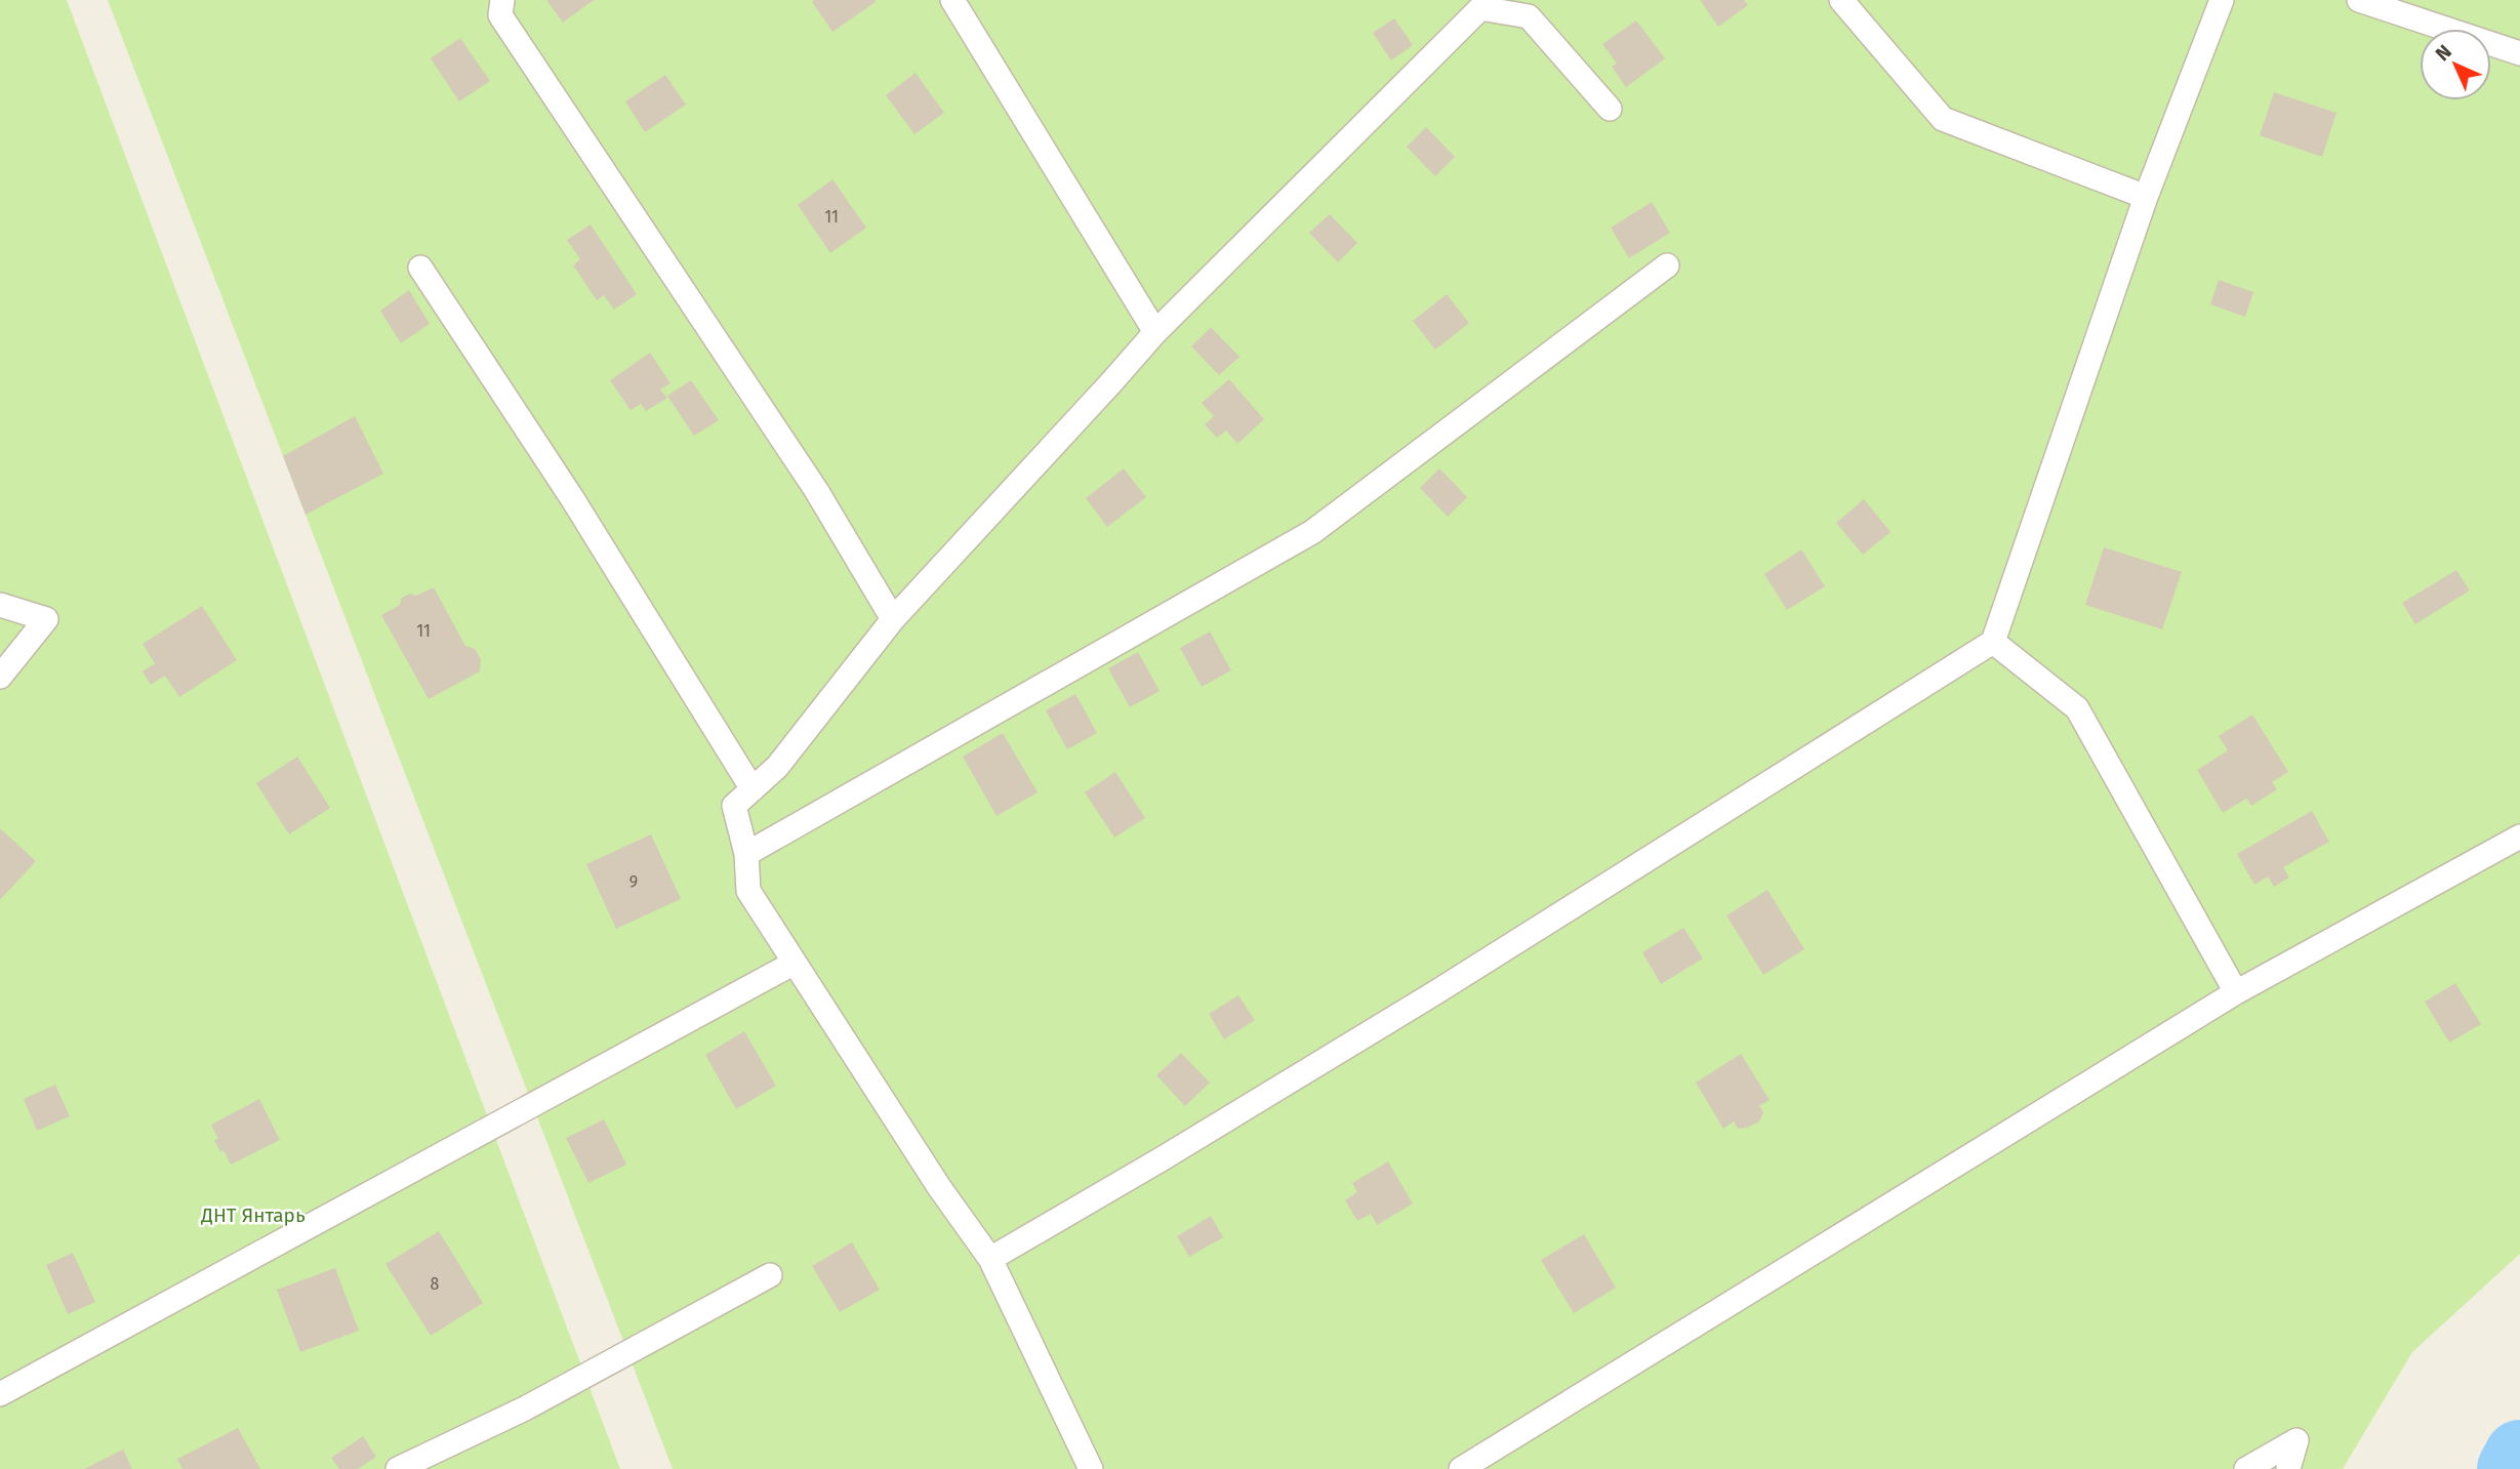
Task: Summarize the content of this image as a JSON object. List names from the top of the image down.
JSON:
{
  "parks": ["ДНТ Янтарь"],
  "house_numbers": [
    "11",
    "11",
    "9",
    "8"
  ],
  "north": "top left"
}
